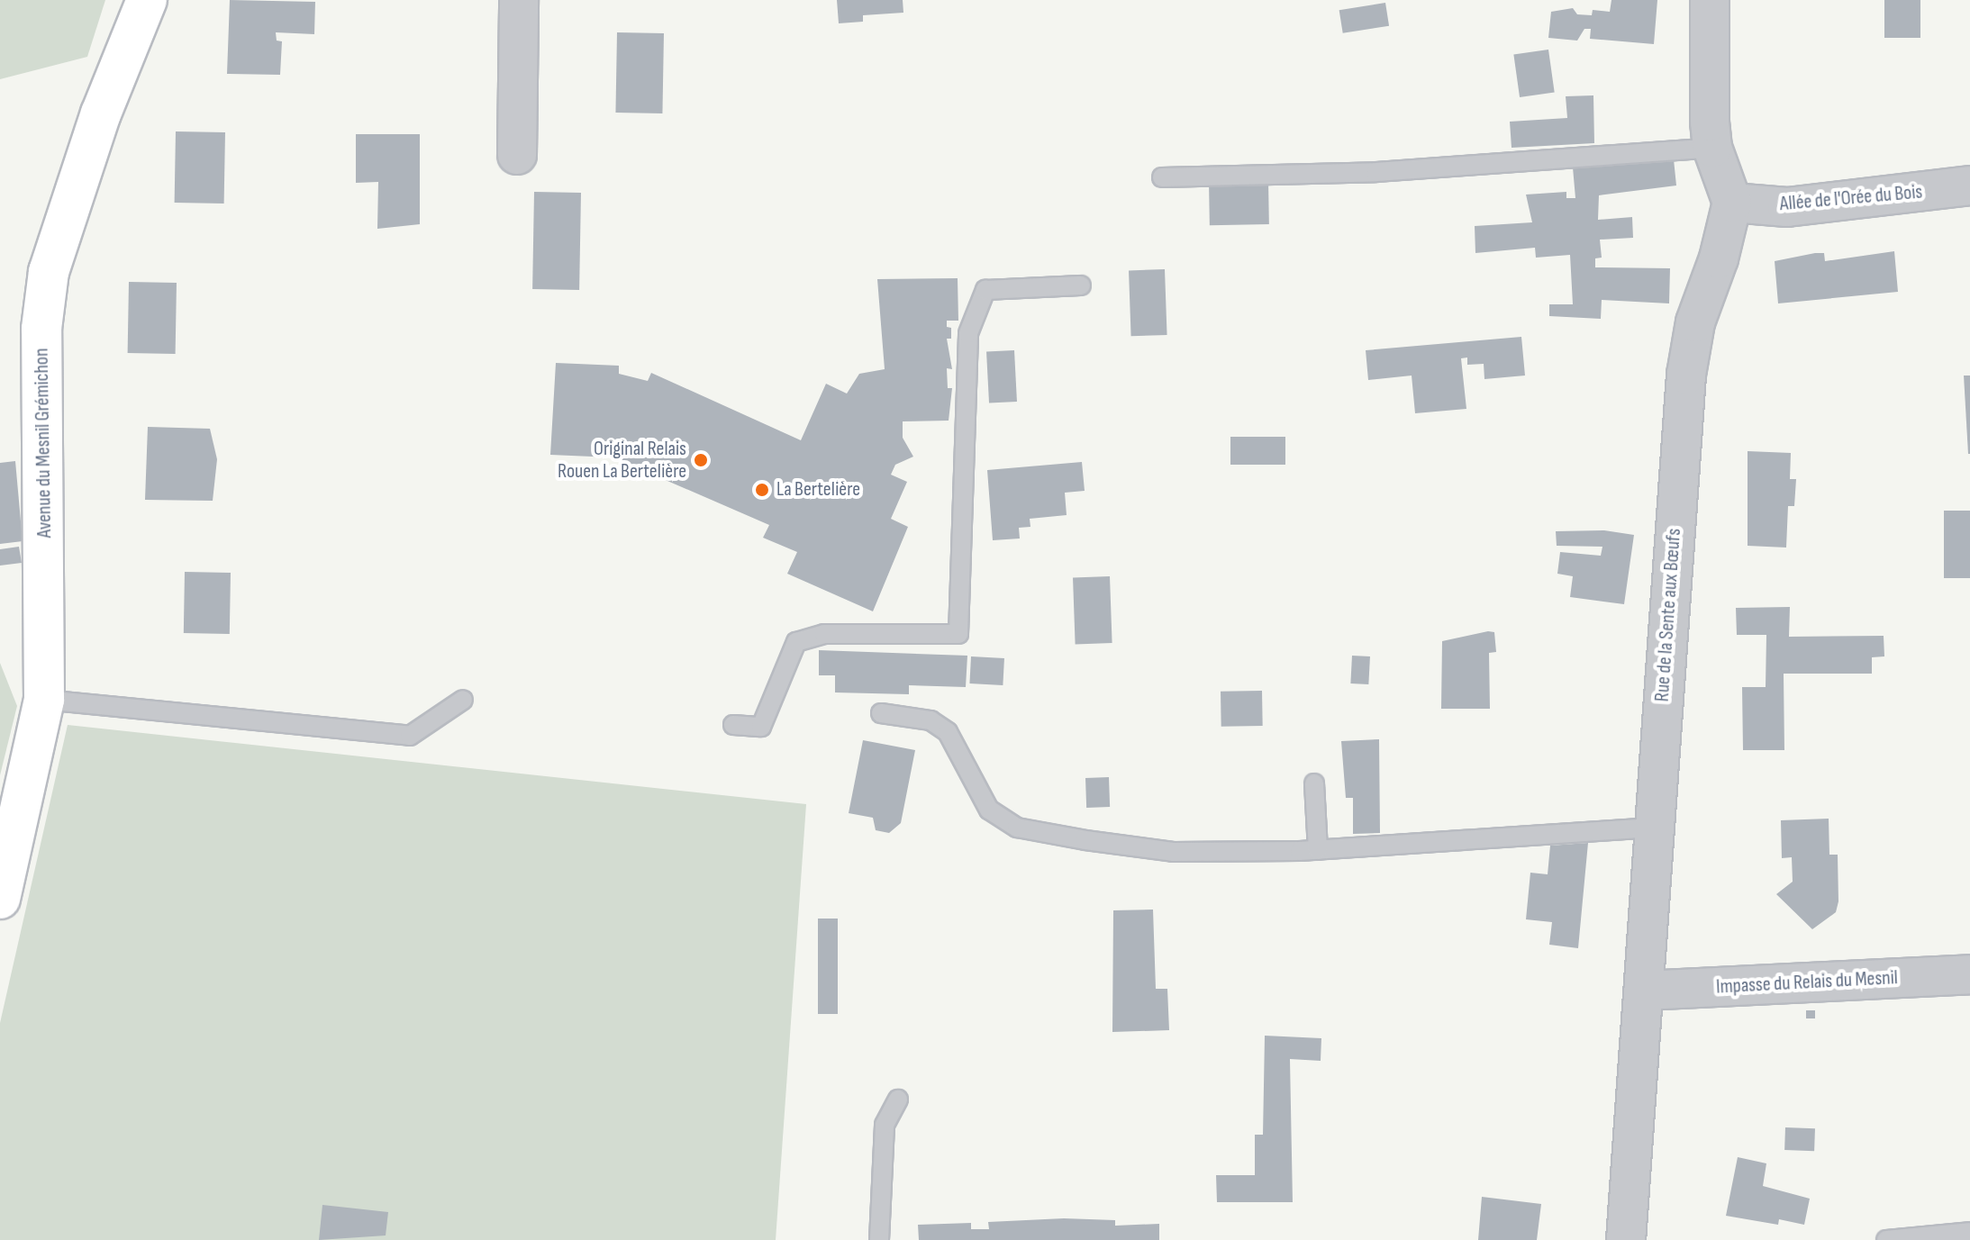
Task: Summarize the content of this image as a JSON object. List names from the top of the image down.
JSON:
{
  "streets": {
    "street": [
      "Allée de l'Orée du Bois",
      "Avenue du Mesnil Grémichon",
      "Rue de la Sente aux Bœufs",
      "Impasse du Relais du Mesnil"
    ]
  },
  "crossings": [
    ["Allée de l'Orée du Bois", "Rue de la Sente aux Bœufs"],
    ["Rue de la Sente aux Bœufs", "Impasse du Relais du Mesnil"]
  ],
  "places": ["Original Relais Rouen La Bertelière", "La Bertelière"]
}
